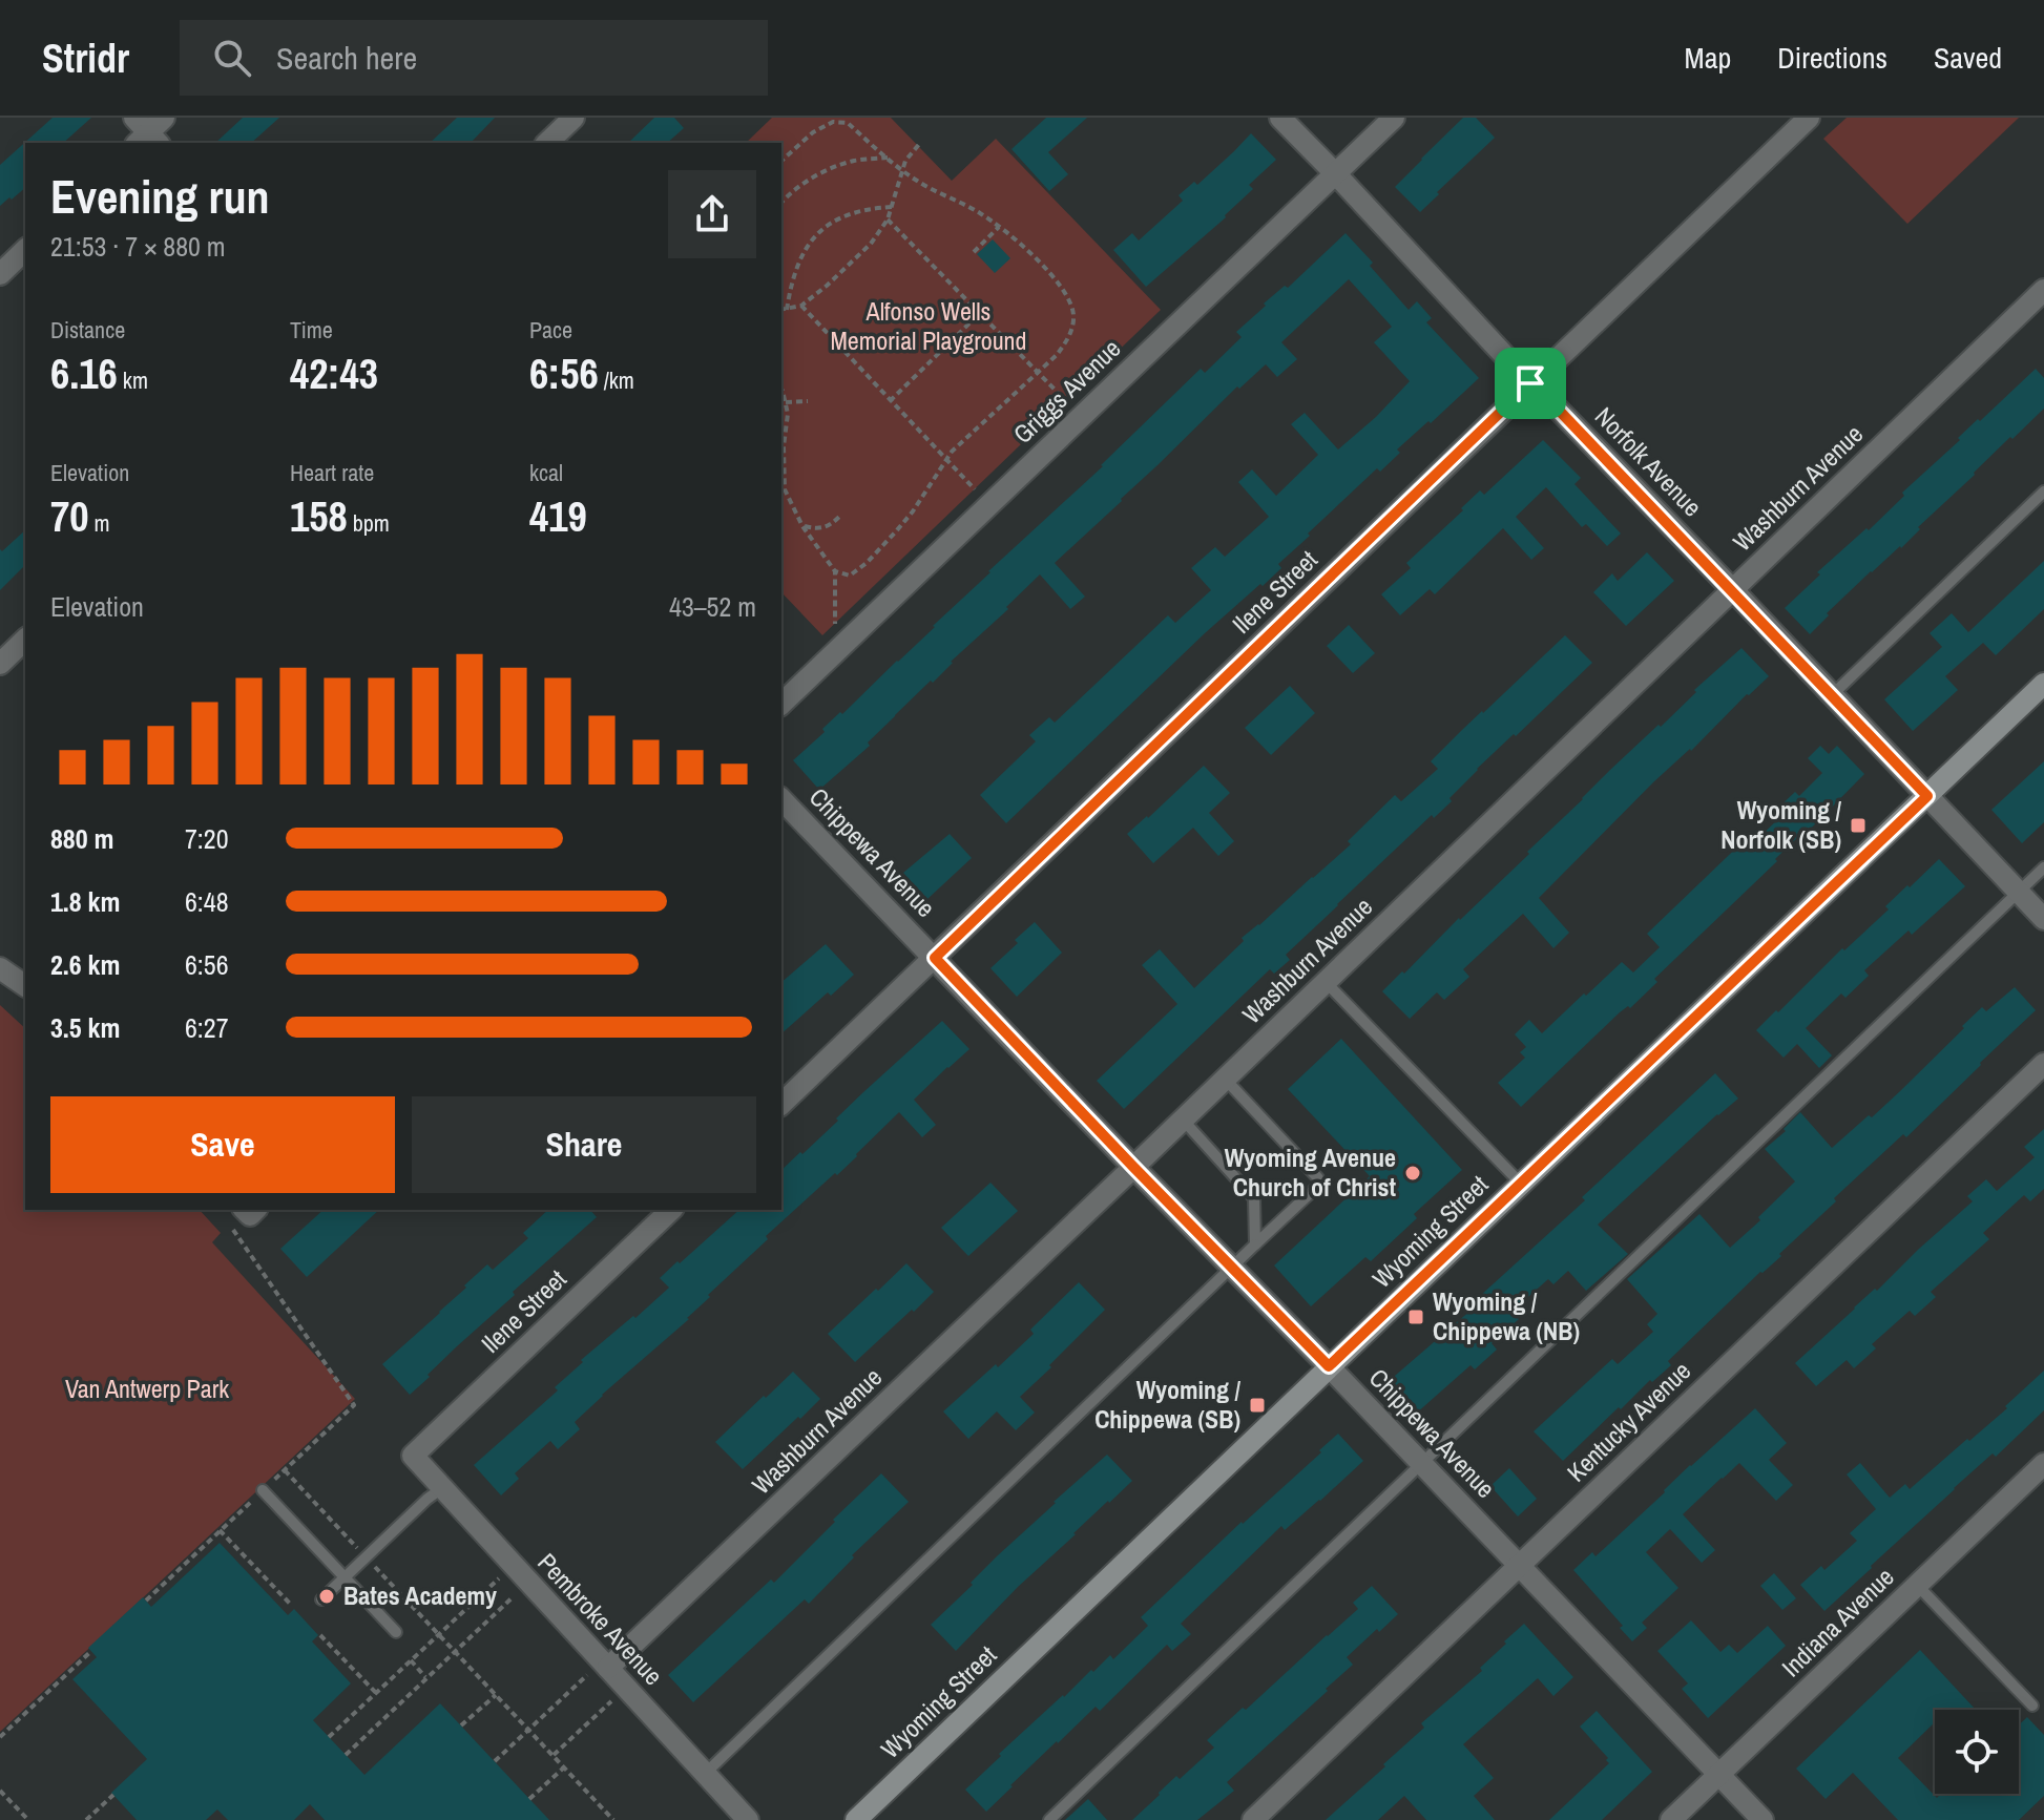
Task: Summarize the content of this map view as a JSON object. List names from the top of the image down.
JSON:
{
  "streets": {
    "street": [
      "Griggs Avenue",
      "Norfolk Avenue",
      "Washburn Avenue",
      "Ilene Street",
      "Chippewa Avenue",
      "Wyoming Street",
      "Kentucky Avenue",
      "Pembroke Avenue",
      "Indiana Avenue"
    ]
  },
  "crossings": [
    ["Griggs Avenue", "Norfolk Avenue"],
    ["Norfolk Avenue", "Washburn Avenue"],
    ["Norfolk Avenue", "Ilene Street"],
    ["Norfolk Avenue", "Wyoming Street"],
    ["Washburn Avenue", "Chippewa Avenue"],
    ["Washburn Avenue", "Pembroke Avenue"],
    ["Ilene Street", "Chippewa Avenue"],
    ["Ilene Street", "Pembroke Avenue"],
    ["Chippewa Avenue", "Wyoming Street"],
    ["Chippewa Avenue", "Kentucky Avenue"],
    ["Chippewa Avenue", "Indiana Avenue"]
  ],
  "parks": ["Alfonso Wells Memorial Playground", "Van Antwerp Park"],
  "places": {
    "transit": ["Wyoming / Norfolk (SB)", "Wyoming / Chippewa (NB)", "Wyoming / Chippewa (SB)"],
    "other": ["Wyoming Avenue Church of Christ", "Bates Academy"]
  },
  "page": {
    "header": "Stridr",
    "search": "Search here",
    "nav": ["Map", "Directions", "Saved"],
    "heading": ["Evening run", "21:53 · 7 × 880 m"],
    "stats": [
      ["Distance", "6.16 km"],
      ["Time", "42:43"],
      ["Pace", "6:56 /km"],
      ["Elevation", "70 m"],
      ["Heart rate", "158 bpm"],
      ["kcal", "419"]
    ],
    "chart": ["Elevation", "43–52 m"],
    "list": [
      {
        "name": "880 m",
        "note": "7:20"
      },
      {
        "name": "1.8 km",
        "note": "6:48"
      },
      {
        "name": "2.6 km",
        "note": "6:56"
      },
      {
        "name": "3.5 km",
        "note": "6:27"
      }
    ],
    "buttons": ["Save", "Share"]
  }
}
